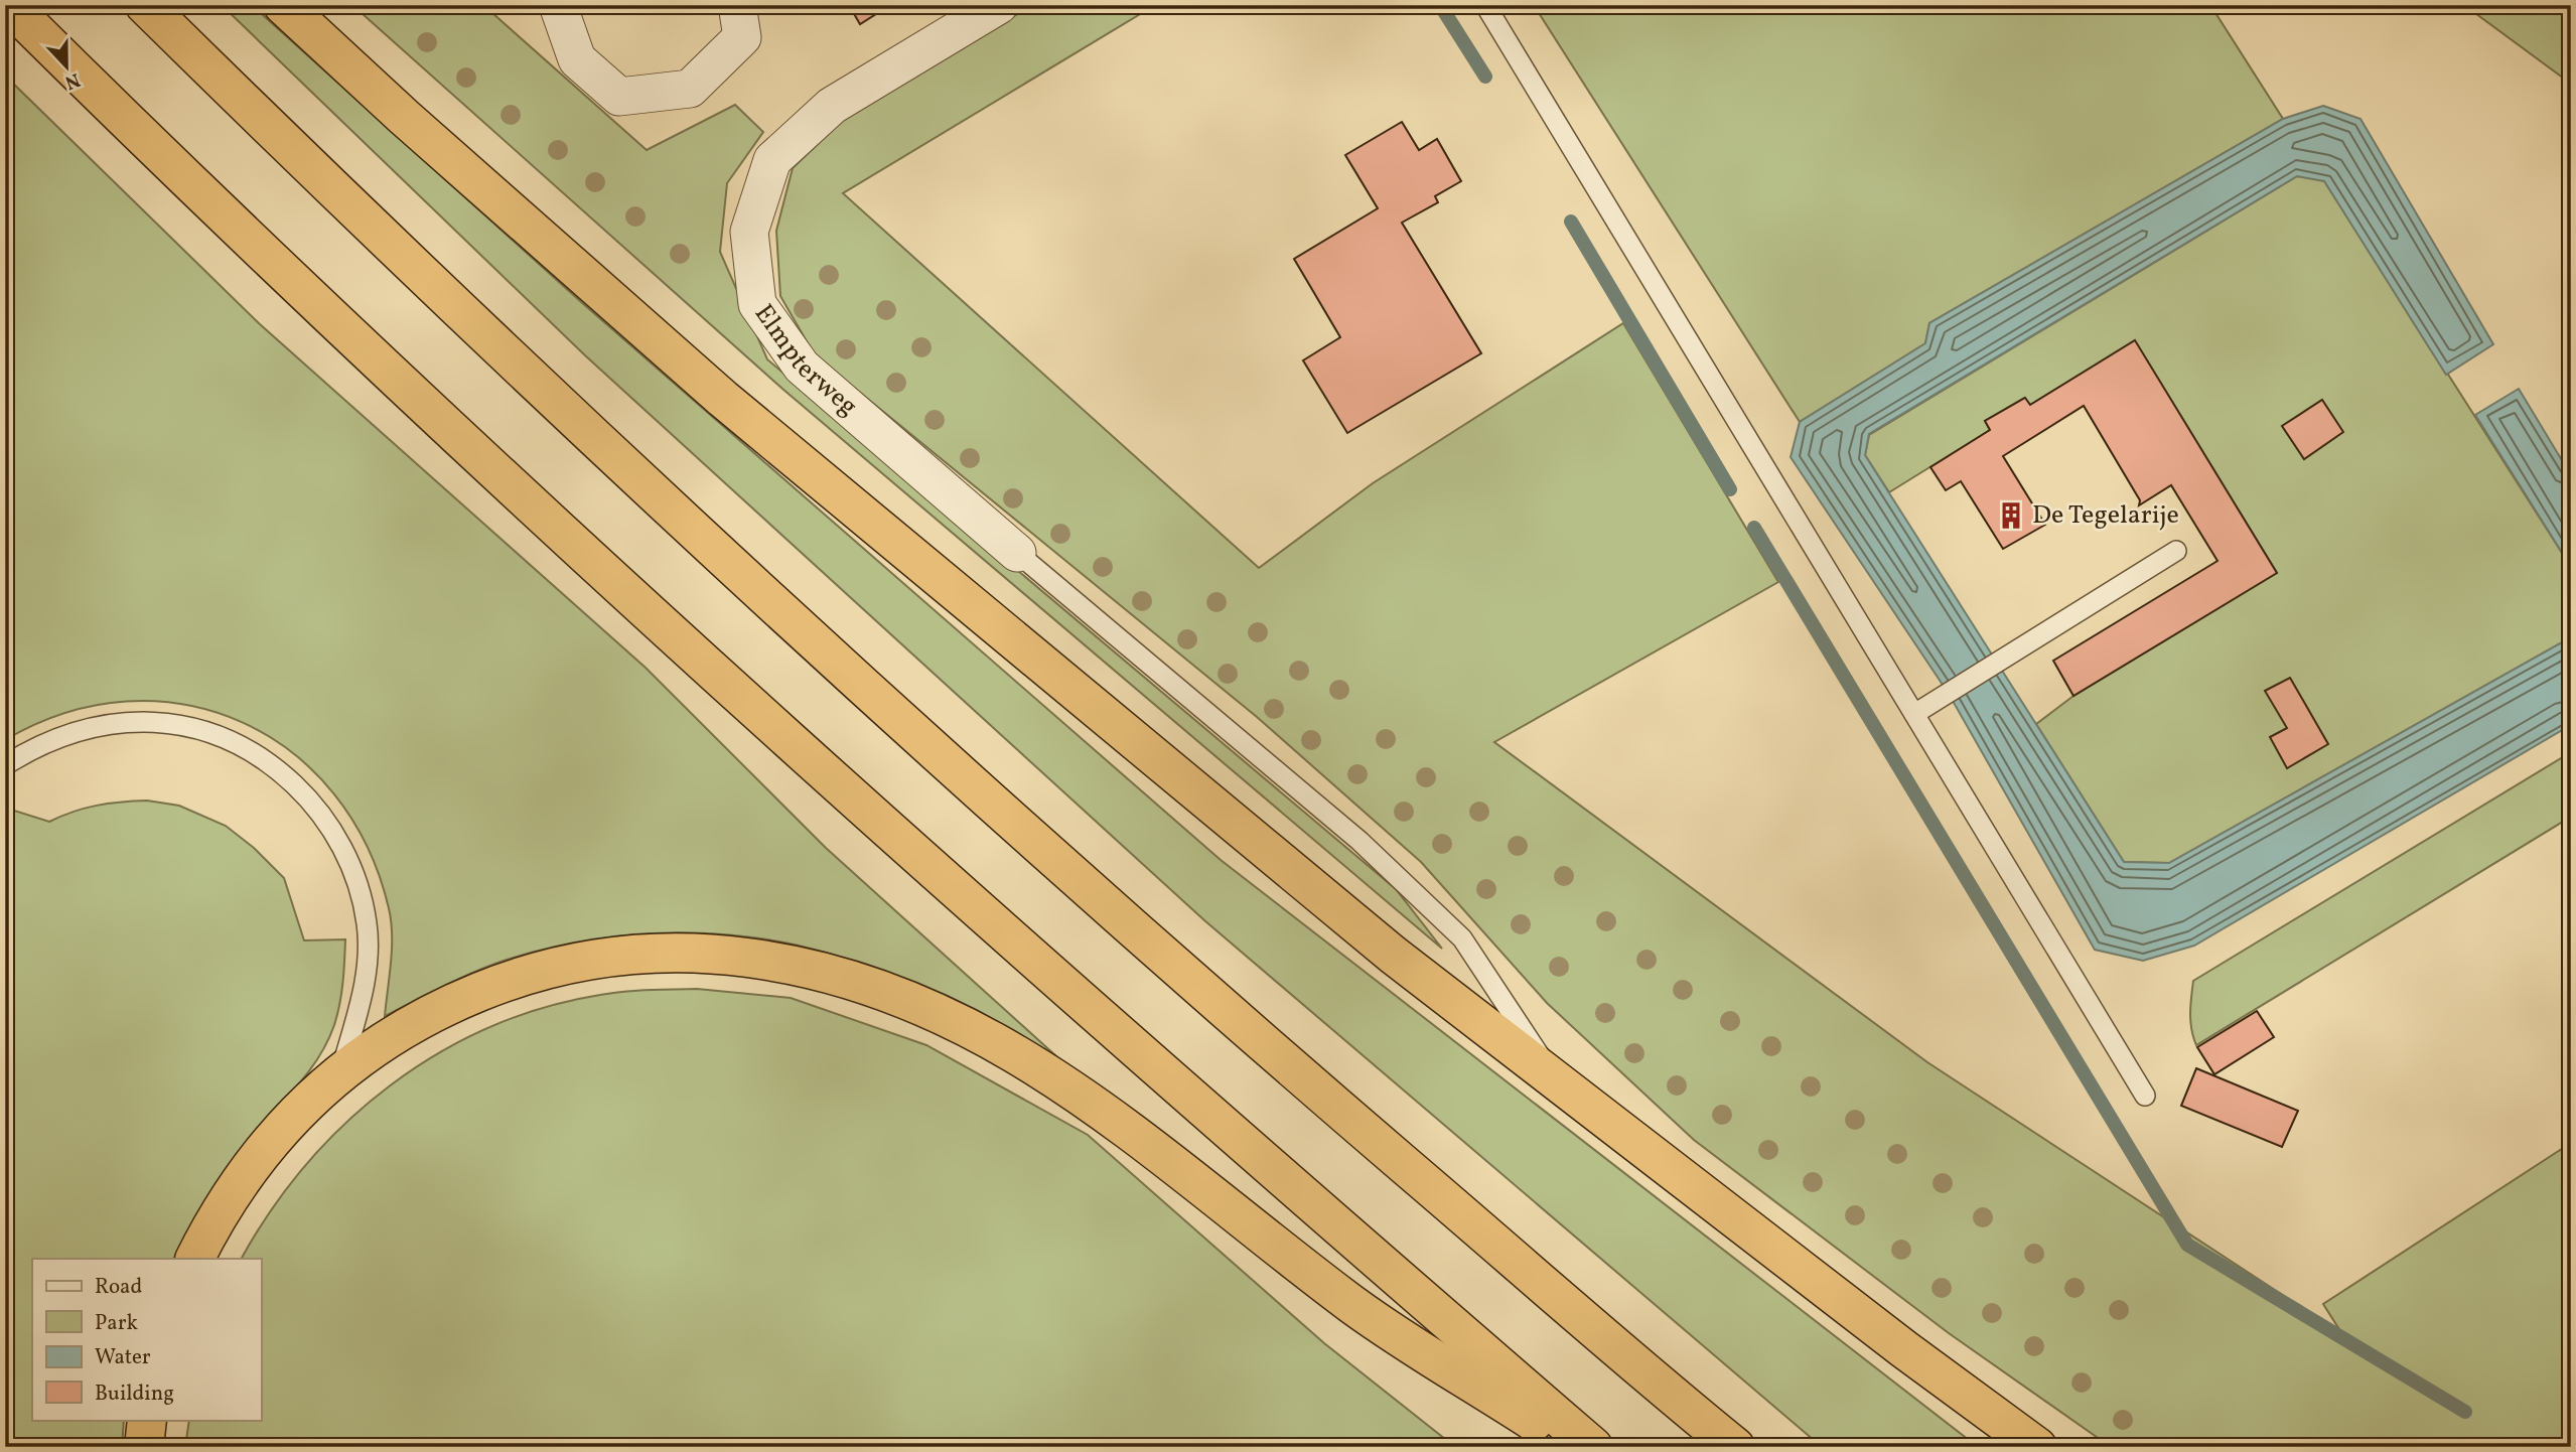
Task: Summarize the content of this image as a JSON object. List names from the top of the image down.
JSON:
{
  "streets": {
    "street": ["Elmpterweg"]
  },
  "places": {
    "building": ["De Tegelarije"]
  },
  "legend": [
    "Road",
    "Park",
    "Water",
    "Building"
  ],
  "north": "bottom"
}
